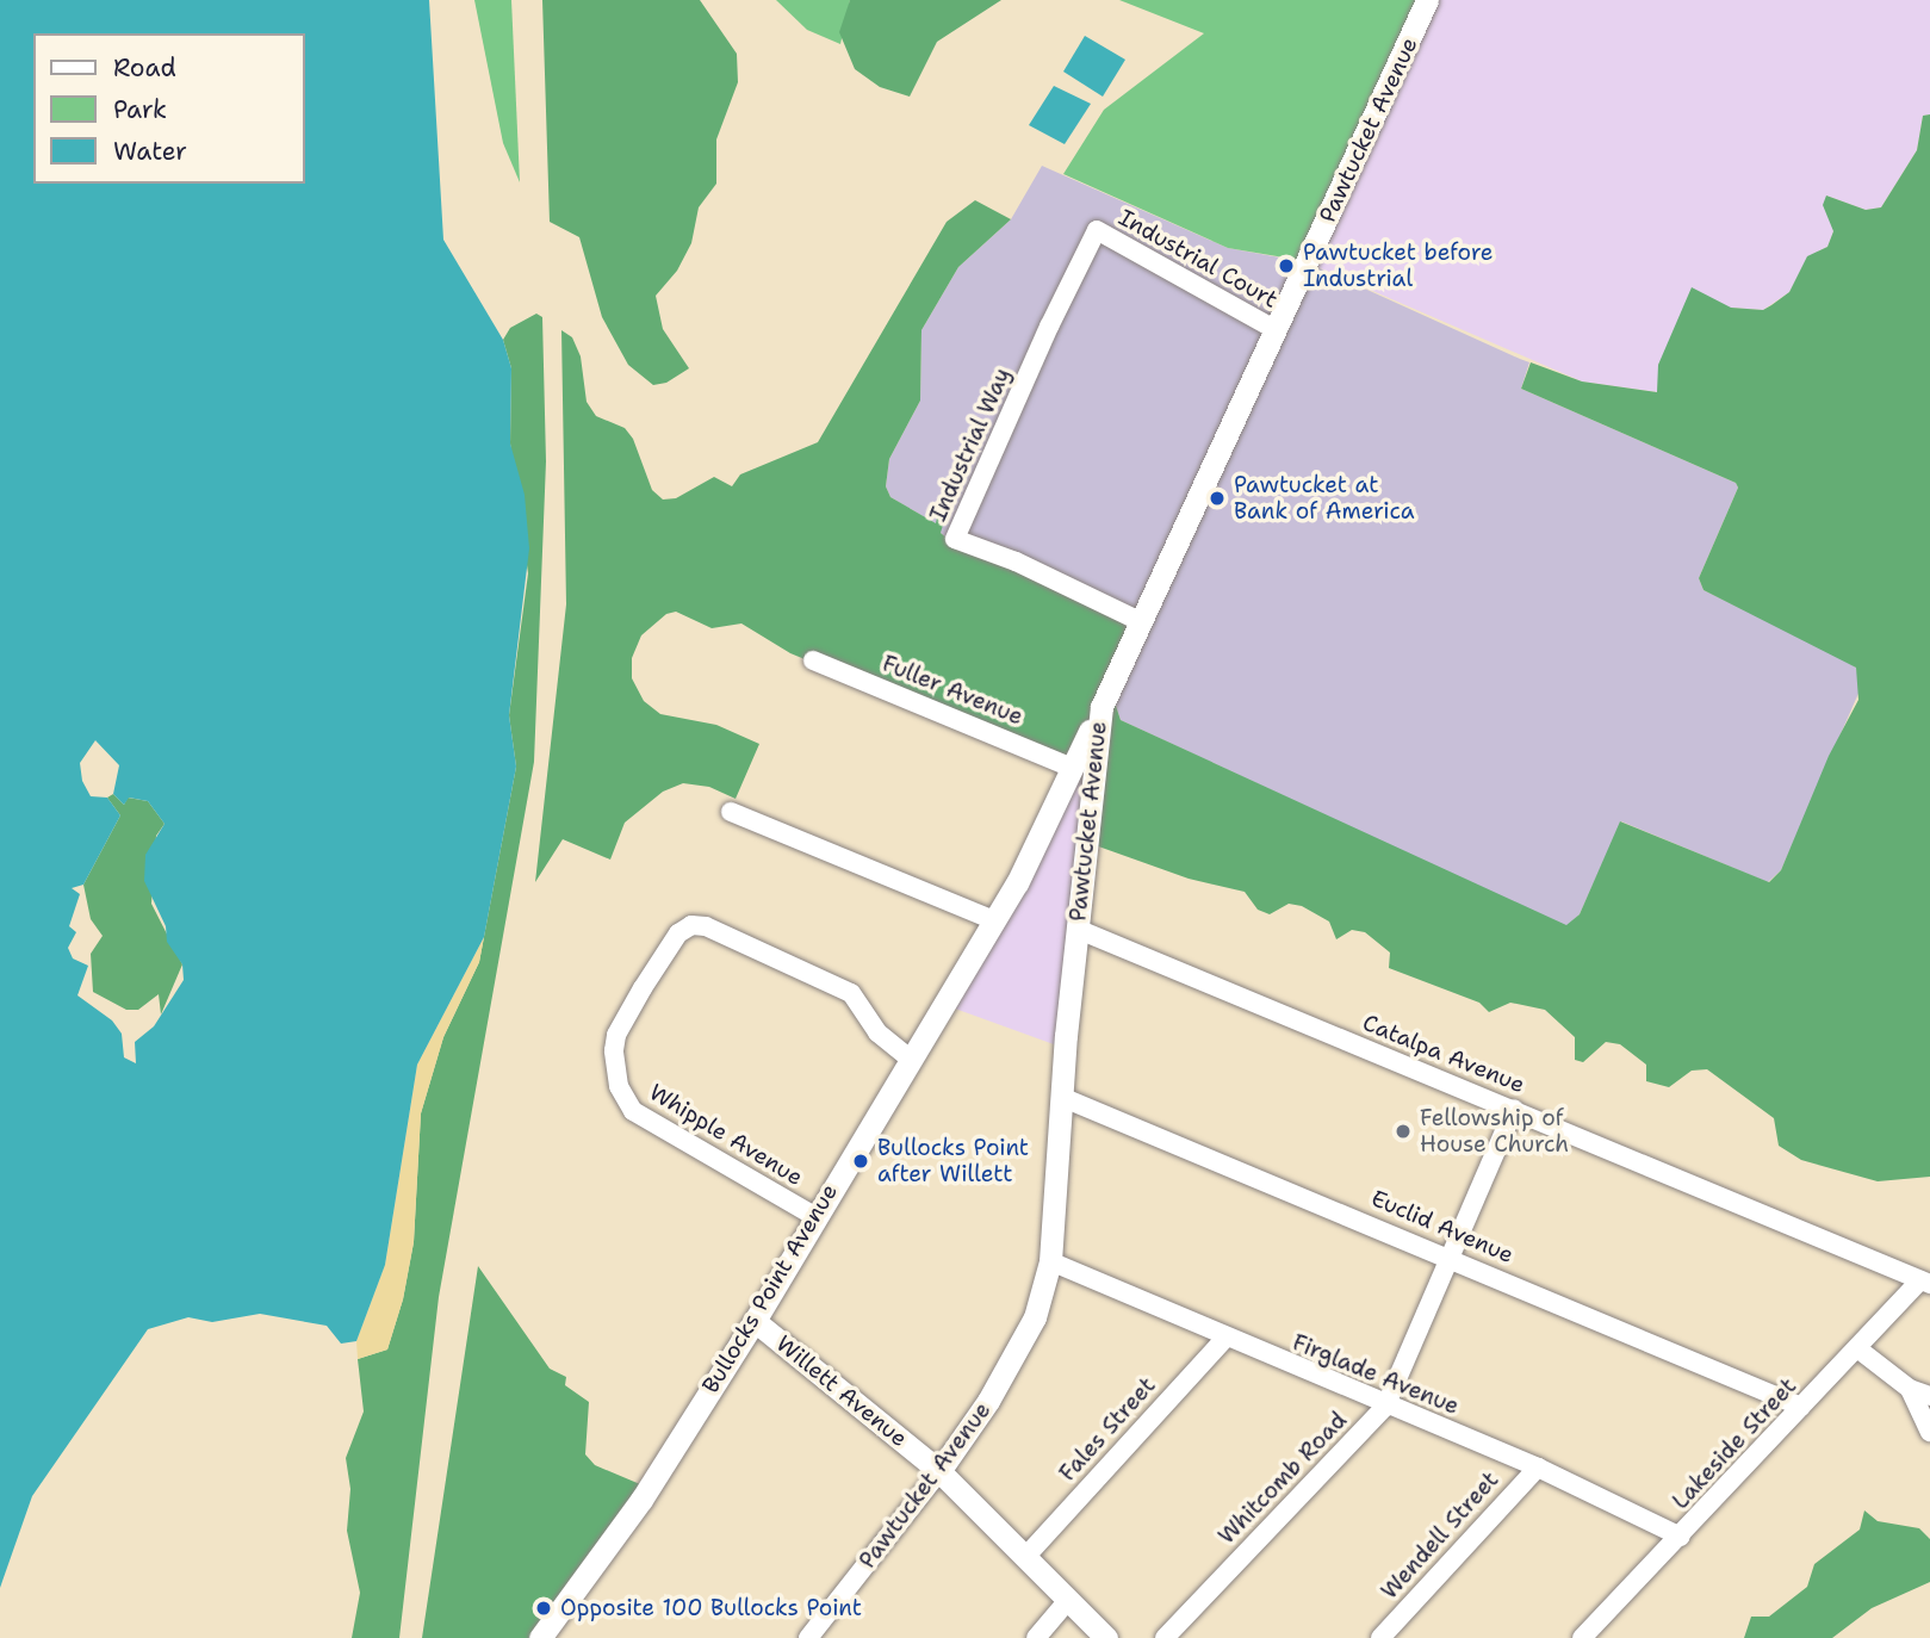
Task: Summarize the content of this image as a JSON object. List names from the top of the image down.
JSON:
{
  "streets": {
    "main road": ["Pawtucket Avenue", "Bullocks Point Avenue", "Willett Avenue"],
    "street": [
      "Industrial Court",
      "Industrial Way",
      "Fuller Avenue",
      "Catalpa Avenue",
      "Whipple Avenue",
      "Euclid Avenue",
      "Firglade Avenue",
      "Fales Street",
      "Lakeside Street",
      "Whitcomb Road",
      "Wendell Street"
    ]
  },
  "crossings": [
    ["Pawtucket Avenue", "Industrial Court"],
    ["Pawtucket Avenue", "Industrial Way"],
    ["Pawtucket Avenue", "Fuller Avenue"],
    ["Pawtucket Avenue", "Catalpa Avenue"],
    ["Pawtucket Avenue", "Euclid Avenue"],
    ["Pawtucket Avenue", "Bullocks Point Avenue"],
    ["Pawtucket Avenue", "Firglade Avenue"],
    ["Pawtucket Avenue", "Willett Avenue"],
    ["Industrial Court", "Industrial Way"],
    ["Fuller Avenue", "Bullocks Point Avenue"],
    ["Catalpa Avenue", "Lakeside Street"],
    ["Catalpa Avenue", "Whitcomb Road"],
    ["Whipple Avenue", "Bullocks Point Avenue"],
    ["Euclid Avenue", "Lakeside Street"],
    ["Euclid Avenue", "Whitcomb Road"],
    ["Bullocks Point Avenue", "Willett Avenue"],
    ["Firglade Avenue", "Fales Street"],
    ["Firglade Avenue", "Lakeside Street"],
    ["Firglade Avenue", "Whitcomb Road"],
    ["Firglade Avenue", "Wendell Street"],
    ["Willett Avenue", "Fales Street"]
  ],
  "places": [
    "Pawtucket before Industrial",
    "Pawtucket at Bank of America",
    "Fellowship of House Church",
    "Bullocks Point after Willett",
    "Opposite 100 Bullocks Point"
  ],
  "legend": ["Road", "Park", "Water"]
}
